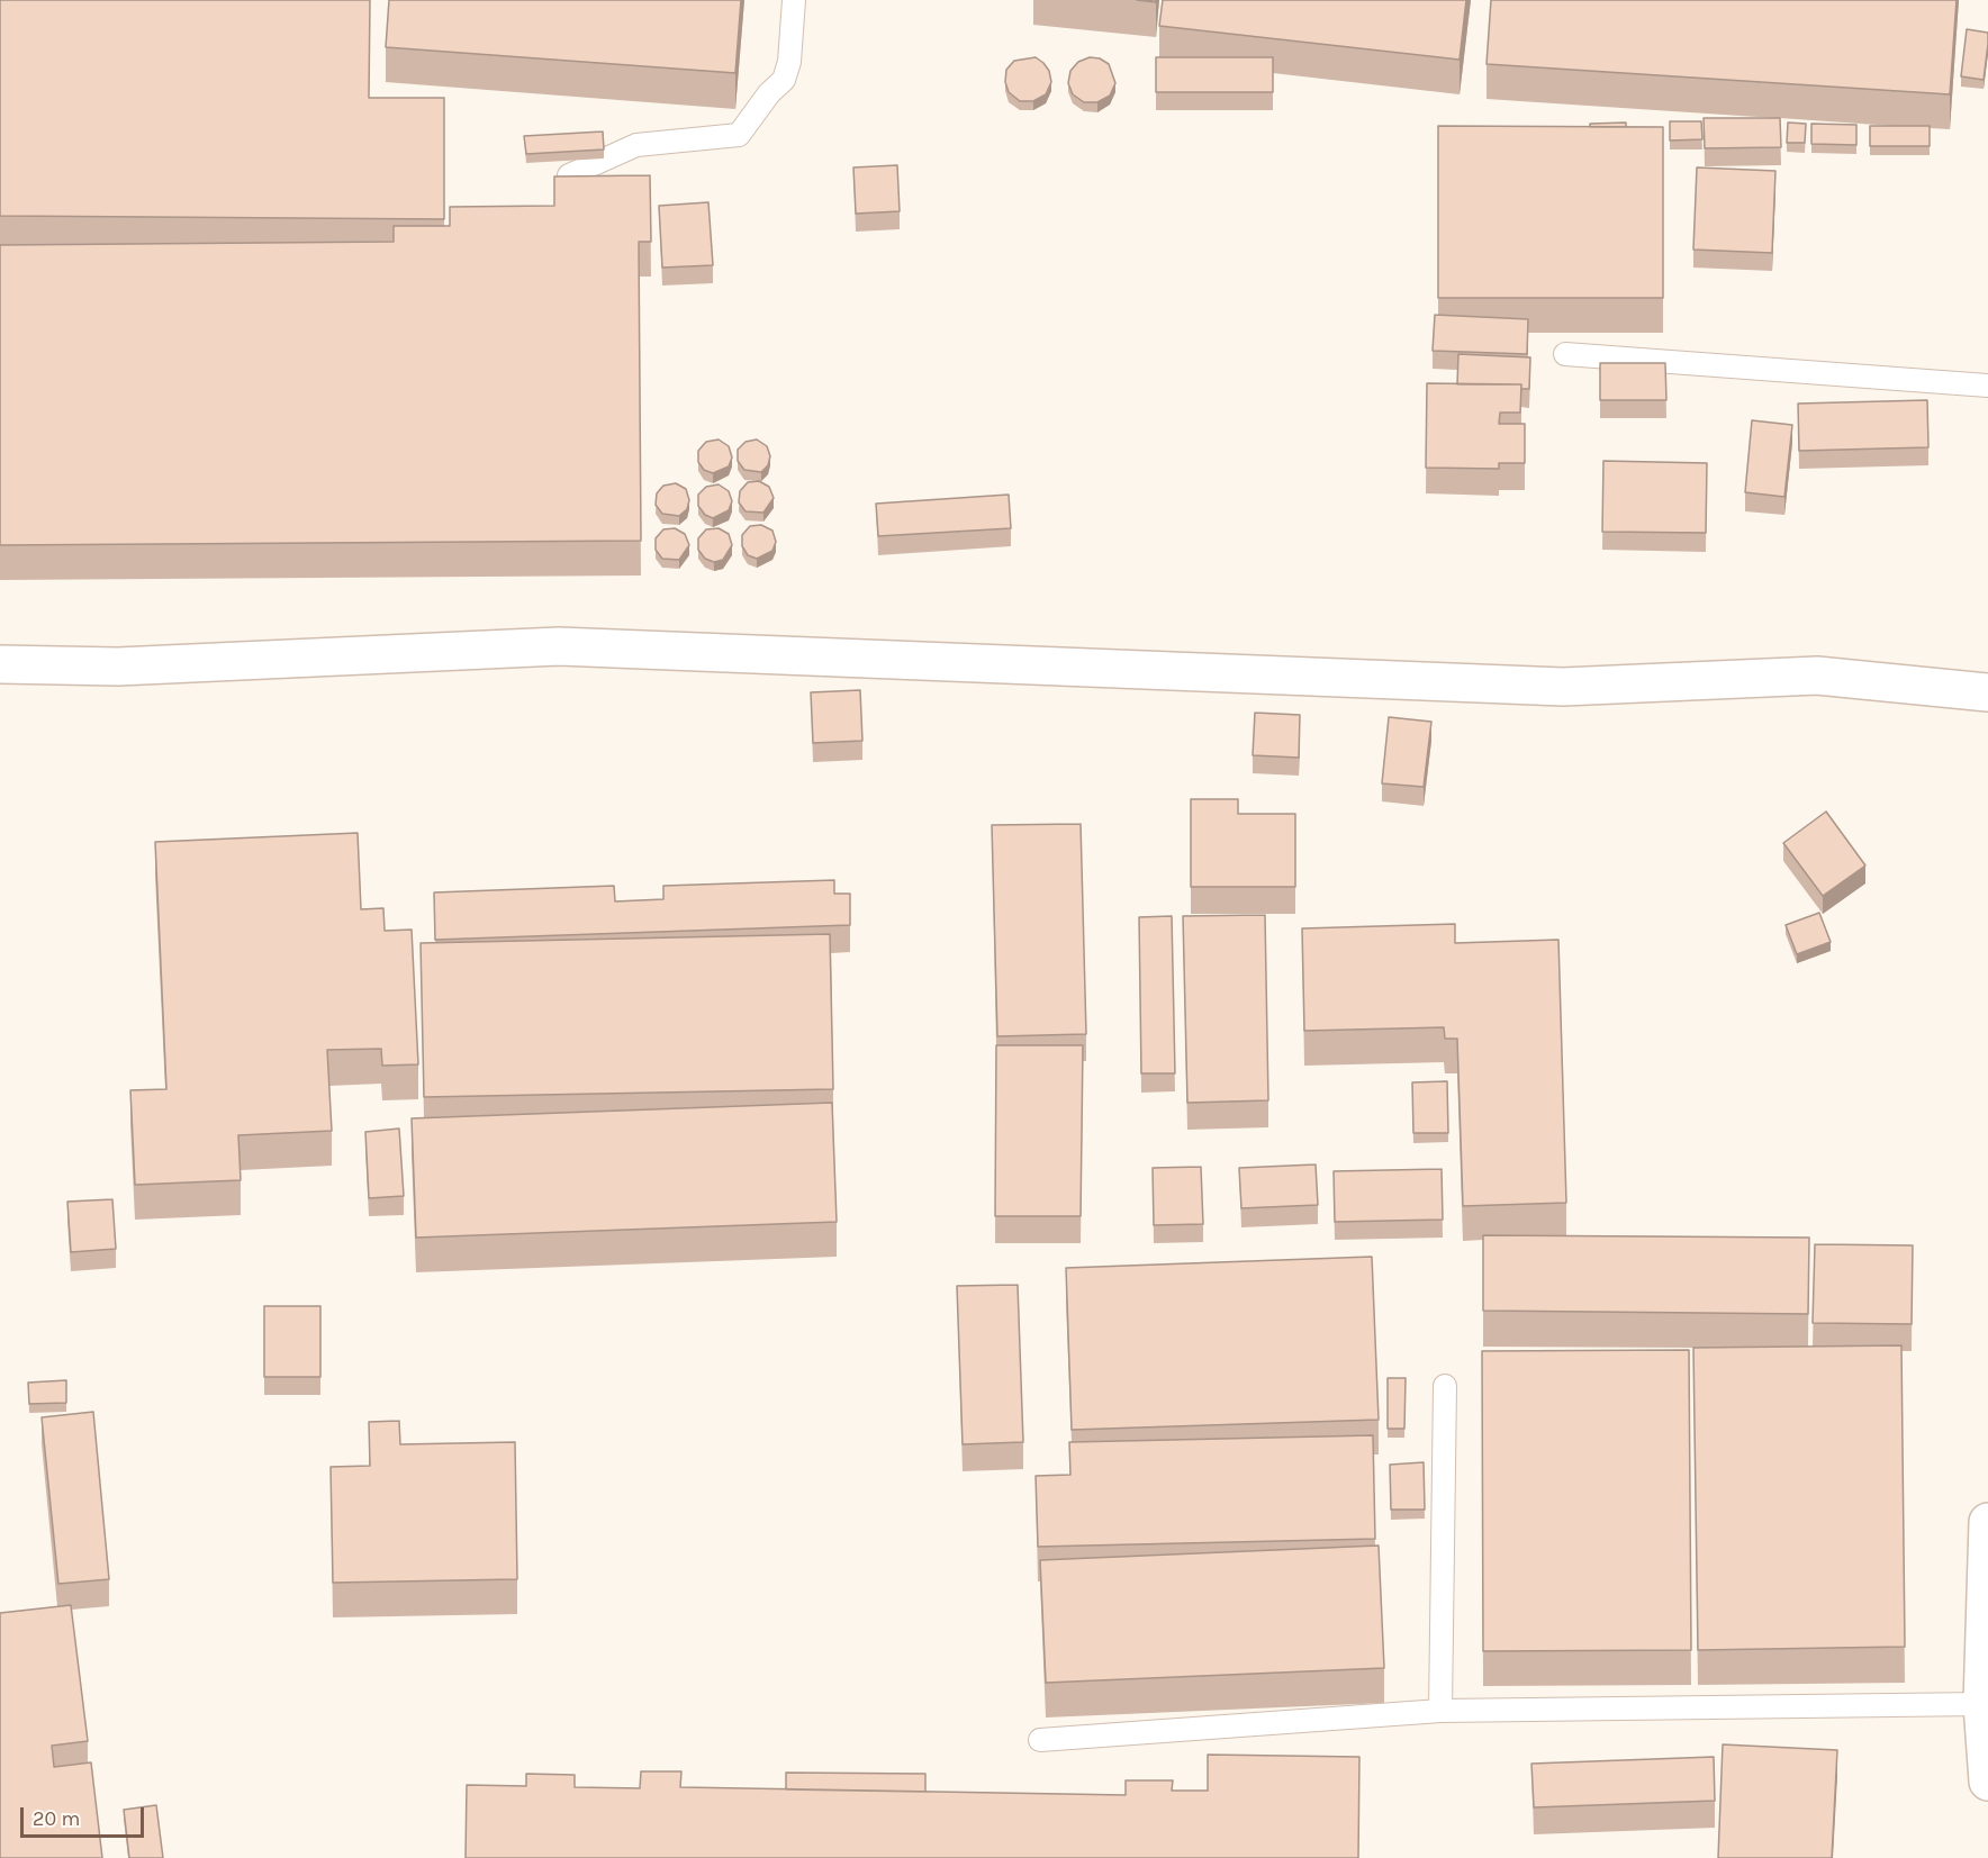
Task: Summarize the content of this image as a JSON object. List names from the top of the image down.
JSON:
{
  "scale_bar": "20 m"
}
